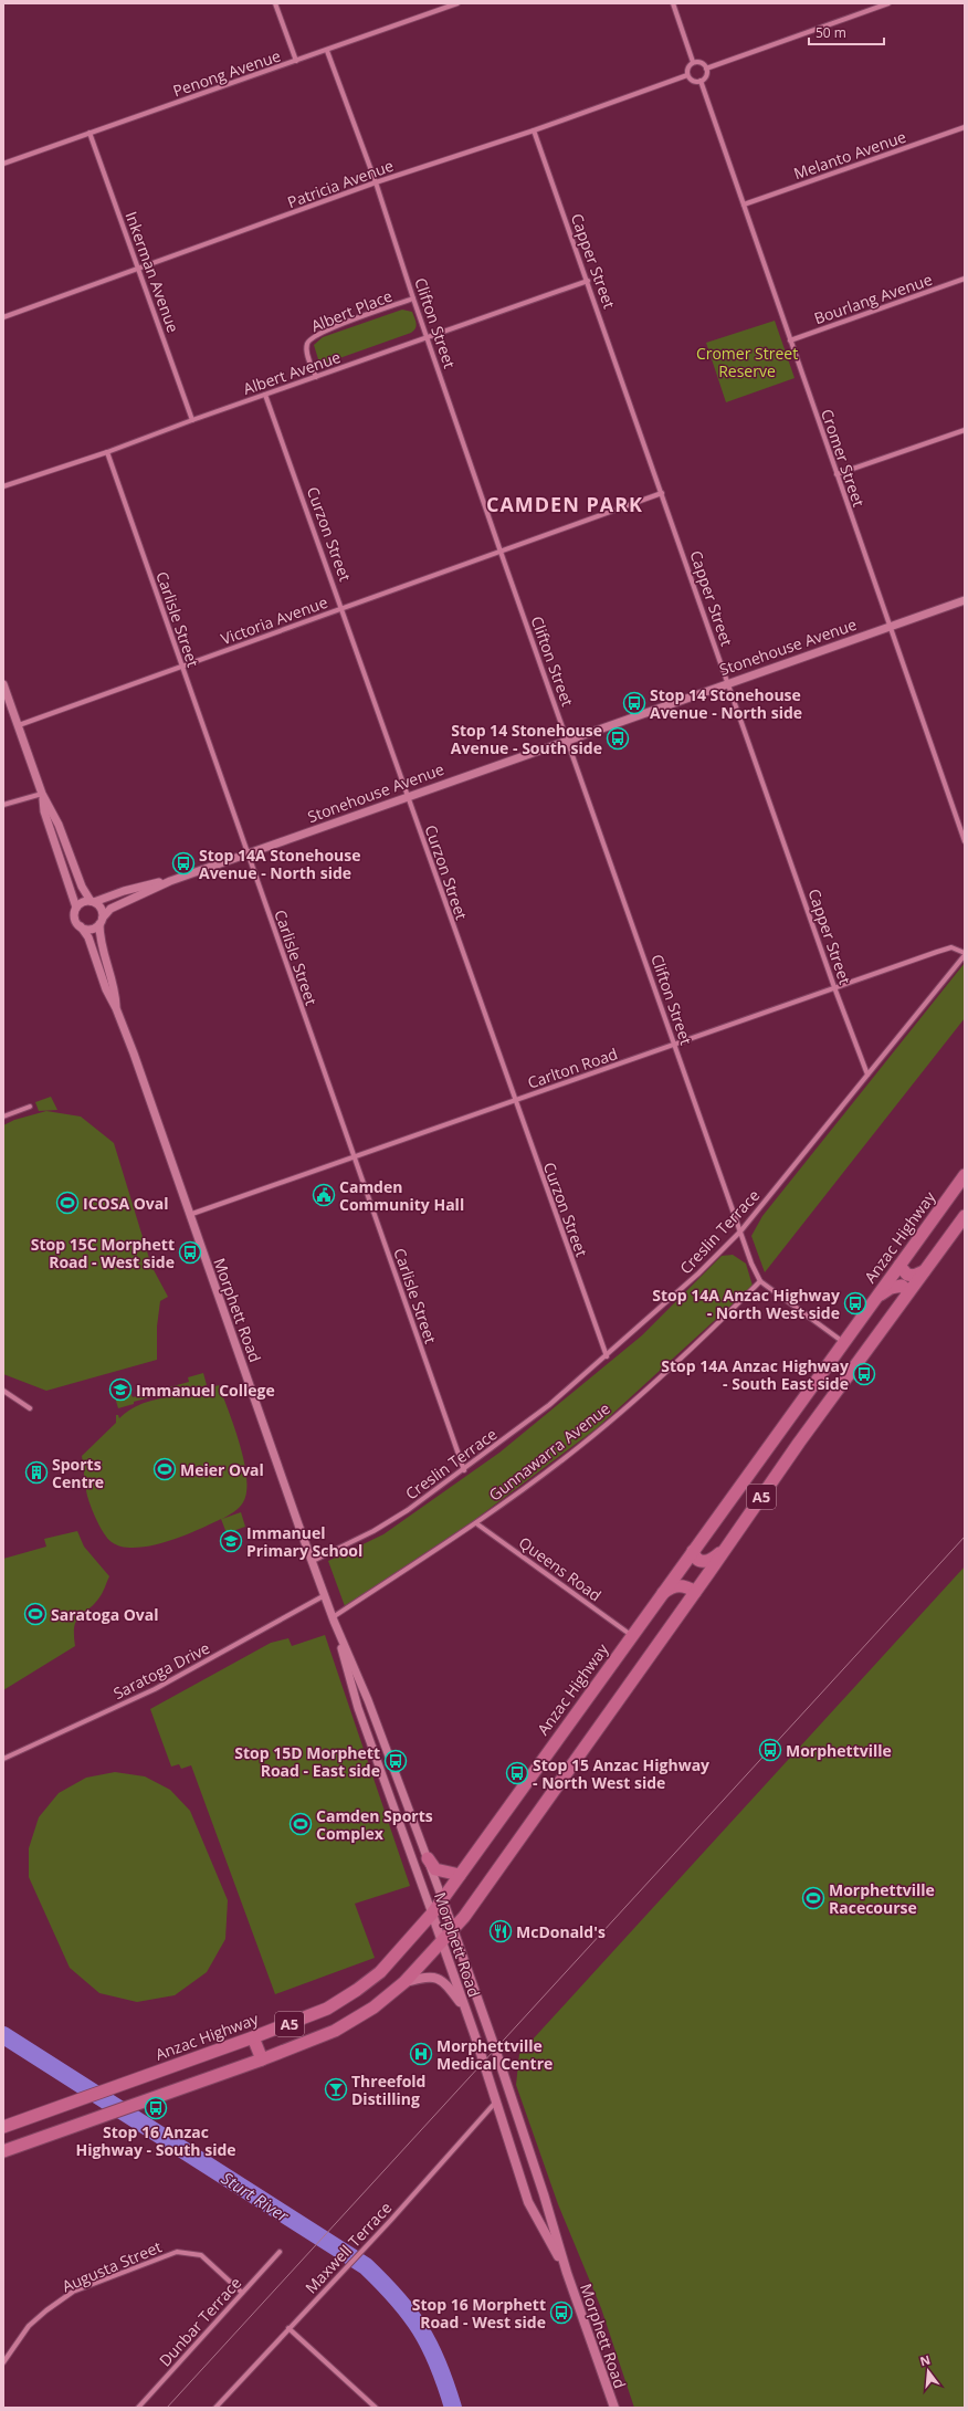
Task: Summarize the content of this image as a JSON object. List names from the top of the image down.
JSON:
{
  "streets": {
    "highway": ["Anzac Highway", "A5"],
    "main road": ["Morphett Road"],
    "street": [
      "Penong Avenue",
      "Melanto Avenue",
      "Patricia Avenue",
      "Capper Street",
      "Inkerman Avenue",
      "Bourlang Avenue",
      "Albert Place",
      "Clifton Street",
      "Albert Avenue",
      "Cromer Street",
      "Curzon Street",
      "Carlisle Street",
      "Victoria Avenue",
      "Stonehouse Avenue",
      "Carlton Road",
      "Creslin Terrace",
      "Gunnawarra Avenue",
      "Queens Road",
      "Saratoga Drive",
      "Maxwell Terrace",
      "Augusta Street",
      "Dunbar Terrace"
    ]
  },
  "crossings": [
    ["Penong Avenue", "Inkerman Avenue"],
    ["Penong Avenue", "Clifton Street"],
    ["Melanto Avenue", "Cromer Street"],
    ["Patricia Avenue", "Capper Street"],
    ["Patricia Avenue", "Inkerman Avenue"],
    ["Patricia Avenue", "Clifton Street"],
    ["Patricia Avenue", "Cromer Street"],
    ["Capper Street", "Albert Avenue"],
    ["Capper Street", "Victoria Avenue"],
    ["Capper Street", "Stonehouse Avenue"],
    ["Capper Street", "Carlton Road"],
    ["Capper Street", "Creslin Terrace"],
    ["Inkerman Avenue", "Albert Avenue"],
    ["Bourlang Avenue", "Cromer Street"],
    ["Albert Place", "Clifton Street"],
    ["Albert Place", "Albert Avenue"],
    ["Clifton Street", "Albert Avenue"],
    ["Clifton Street", "Victoria Avenue"],
    ["Clifton Street", "Stonehouse Avenue"],
    ["Clifton Street", "Carlton Road"],
    ["Clifton Street", "Creslin Terrace"],
    ["Clifton Street", "Gunnawarra Avenue"],
    ["Albert Avenue", "Curzon Street"],
    ["Albert Avenue", "Carlisle Street"],
    ["Cromer Street", "Stonehouse Avenue"],
    ["Curzon Street", "Victoria Avenue"],
    ["Curzon Street", "Stonehouse Avenue"],
    ["Curzon Street", "Carlton Road"],
    ["Curzon Street", "Creslin Terrace"],
    ["Carlisle Street", "Victoria Avenue"],
    ["Carlisle Street", "Stonehouse Avenue"],
    ["Carlisle Street", "Carlton Road"],
    ["Carlisle Street", "Creslin Terrace"],
    ["Stonehouse Avenue", "Morphett Road"],
    ["Carlton Road", "Creslin Terrace"],
    ["Carlton Road", "Morphett Road"],
    ["Creslin Terrace", "Morphett Road"],
    ["Anzac Highway", "Morphett Road"],
    ["Anzac Highway", "Queens Road"],
    ["Morphett Road", "Gunnawarra Avenue"],
    ["Morphett Road", "A5"],
    ["Morphett Road", "Saratoga Drive"],
    ["Morphett Road", "Maxwell Terrace"],
    ["Gunnawarra Avenue", "Queens Road"],
    ["Augusta Street", "Dunbar Terrace"]
  ],
  "districts": ["CAMDEN PARK"],
  "water": ["Sturt River"],
  "parks": ["Cromer Street Reserve"],
  "places": {
    "bus stop": [
      "Stop 14 Stonehouse Avenue - North side",
      "Stop 14 Stonehouse Avenue - South side",
      "Stop 14A Stonehouse Avenue - North side",
      "Stop 15C Morphett Road - West side",
      "Stop 14A Anzac Highway - North West side",
      "Stop 14A Anzac Highway - South East side",
      "Morphettville",
      "Stop 15D Morphett Road - East side",
      "Stop 15 Anzac Highway - North West side",
      "Stop 16 Anzac Highway - South side",
      "Stop 16 Morphett Road - West side"
    ],
    "public building": ["Camden Community Hall"],
    "sports": [
      "ICOSA Oval",
      "Meier Oval",
      "Saratoga Oval",
      "Camden Sports Complex",
      "Morphettville Racecourse"
    ],
    "school or university": ["Immanuel College", "Immanuel Primary School"],
    "building": ["Sports Centre"],
    "restaurant": ["McDonald's"],
    "hospital": ["Morphettville Medical Centre"],
    "bar": ["Threefold Distilling"]
  },
  "scale_bar": "50 m",
  "north": "top"
}
